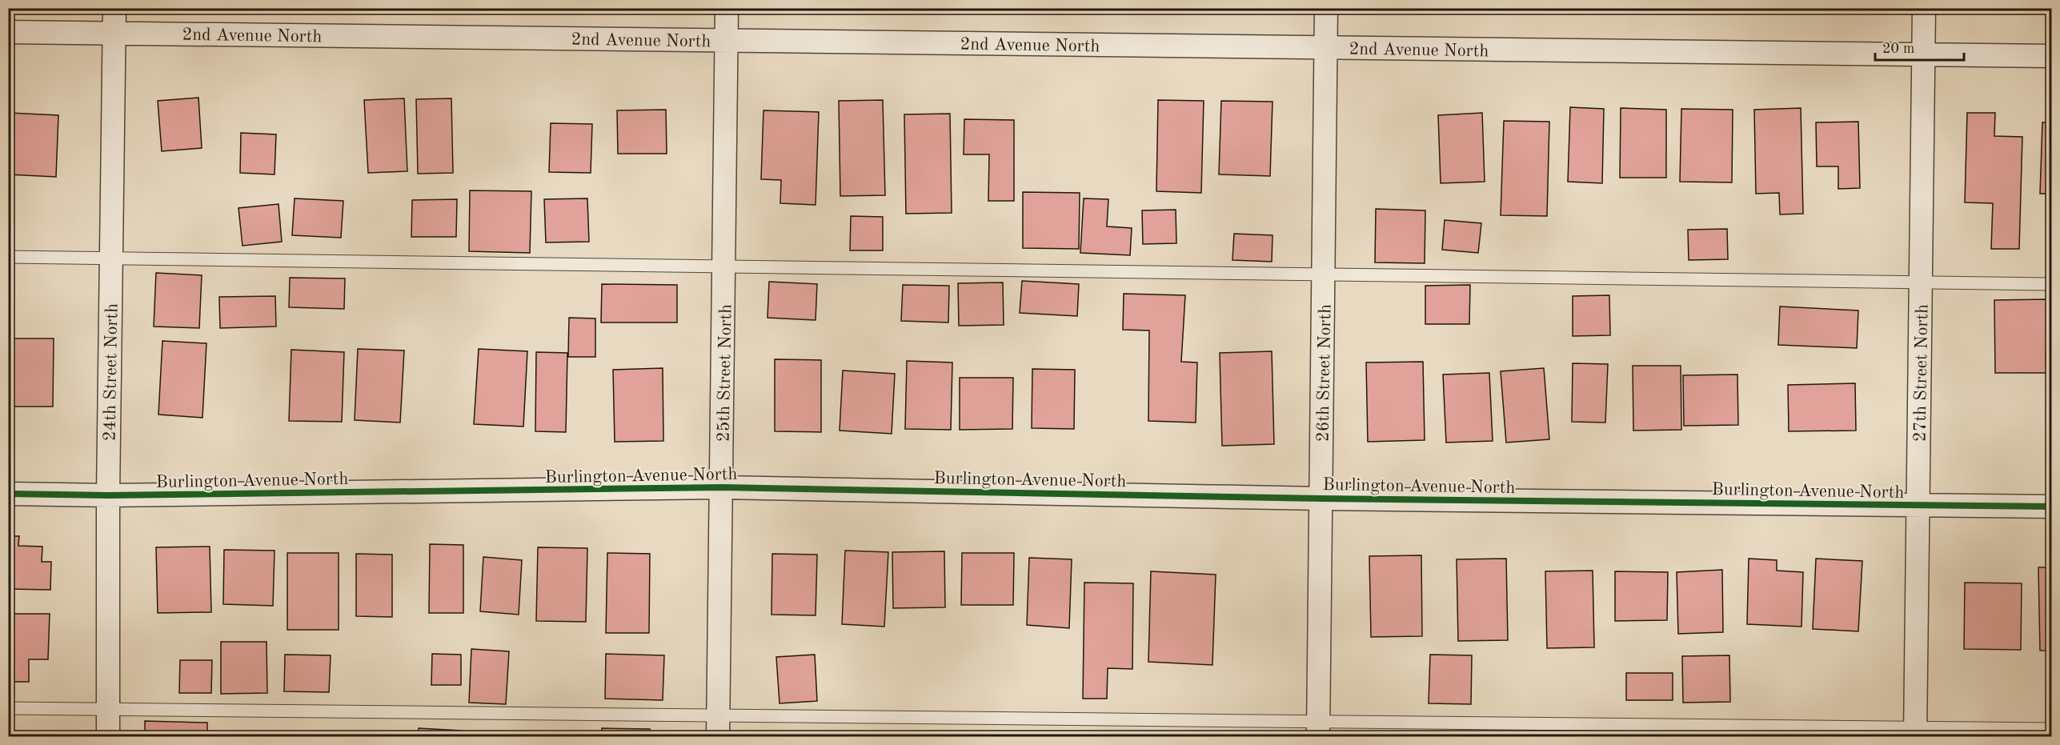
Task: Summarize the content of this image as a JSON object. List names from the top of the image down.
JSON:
{
  "streets": {
    "street": [
      "2nd Avenue North",
      "24th Street North",
      "25th Street North",
      "26th Street North",
      "27th Street North",
      "Burlington Avenue North"
    ]
  },
  "crossings": [
    ["2nd Avenue North", "24th Street North"],
    ["2nd Avenue North", "25th Street North"],
    ["2nd Avenue North", "26th Street North"],
    ["2nd Avenue North", "27th Street North"],
    ["24th Street North", "Burlington Avenue North"],
    ["25th Street North", "Burlington Avenue North"],
    ["26th Street North", "Burlington Avenue North"],
    ["27th Street North", "Burlington Avenue North"]
  ],
  "scale_bar": "20 m"
}
